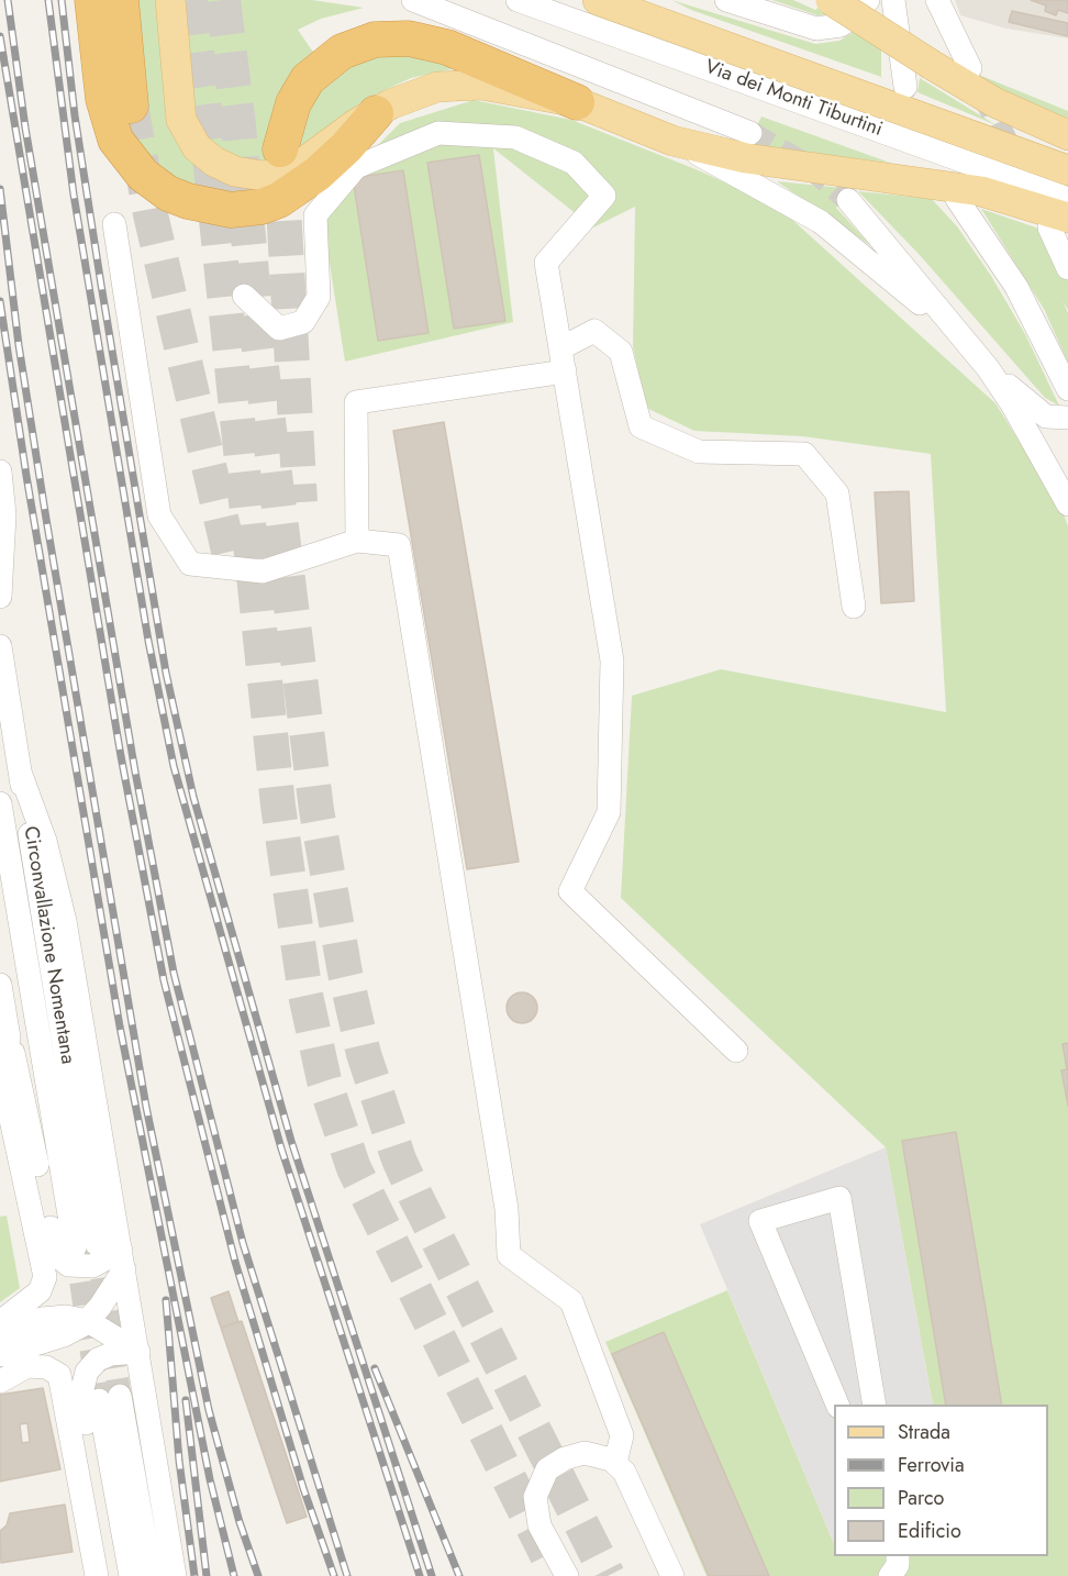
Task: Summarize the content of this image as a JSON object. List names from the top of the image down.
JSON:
{
  "streets": {
    "main road": ["Via dei Monti Tiburtini"],
    "street": ["Circonvallazione Nomentana"]
  },
  "legend": [
    "Strada",
    "Ferrovia",
    "Parco",
    "Edificio"
  ]
}
